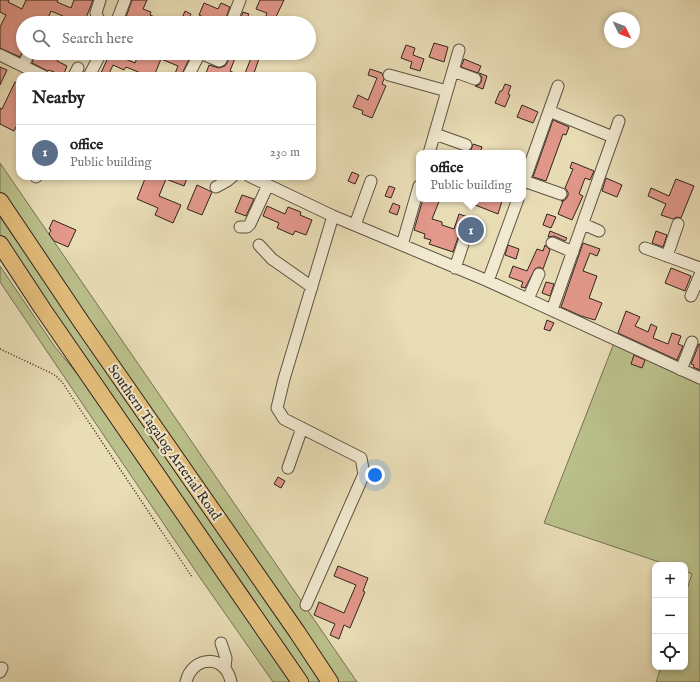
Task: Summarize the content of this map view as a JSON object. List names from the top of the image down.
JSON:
{
  "streets": {
    "highway": ["Southern Tagalog Arterial Road"]
  },
  "north": "bottom right",
  "page": {
    "search": "Search here",
    "heading": "Nearby",
    "list": [
      {
        "mark": "1",
        "name": "office",
        "note": "Public building",
        "value": "230 m"
      }
    ],
    "popup": ["office", "Public building"],
    "pins": "1",
    "map_buttons": ["+", "−"]
  }
}
